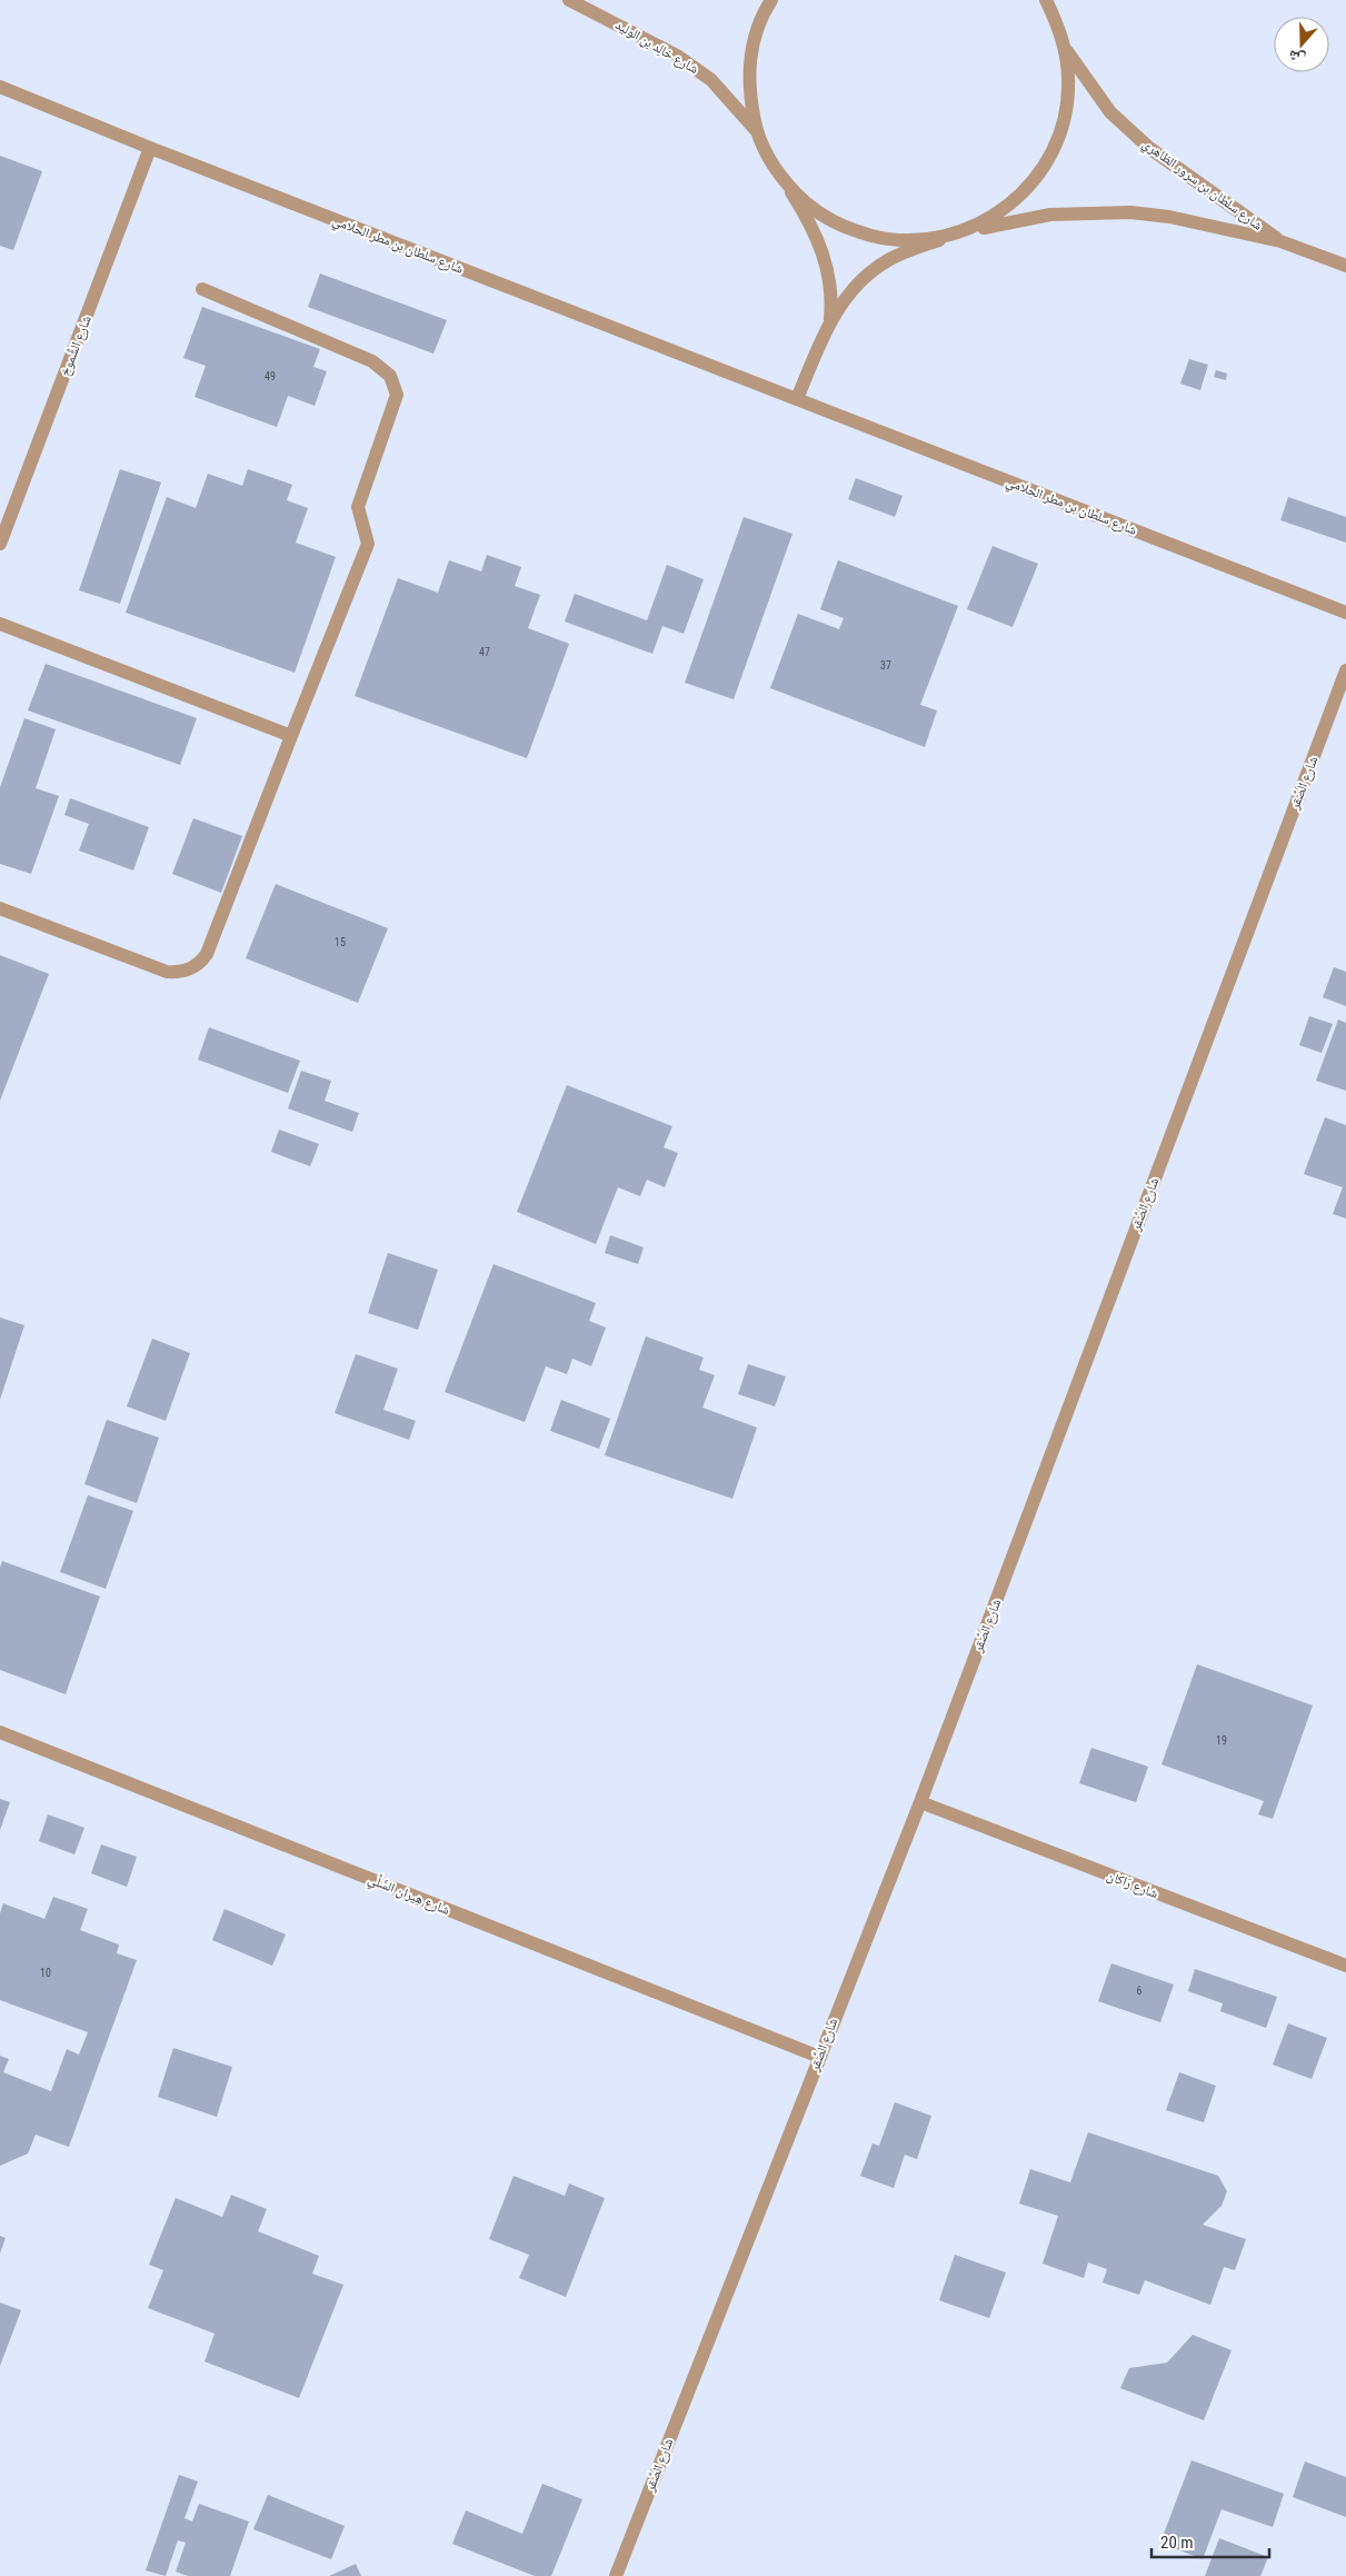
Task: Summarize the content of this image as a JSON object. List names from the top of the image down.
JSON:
{
  "streets": {
    "street": [
      "شارع خالِد بن الوليد",
      "شارع سلطان بن سرور الظاهري",
      "شارع سلطان بن مطر الحلامي",
      "شارع الشُّموخ",
      "شارع الصَّقر",
      "شارع رَاكان",
      "شارع هِيران السَّلِّي"
    ]
  },
  "crossings": [
    ["شارع سلطان بن مطر الحلامي", "شارع الشُّموخ"],
    ["شارع الصَّقر", "شارع رَاكان"],
    ["شارع الصَّقر", "شارع هِيران السَّلِّي"]
  ],
  "house_numbers": [
    "49",
    "47",
    "37",
    "15",
    "19",
    "10",
    "6"
  ],
  "scale_bar": "20 m",
  "north": "bottom"
}
